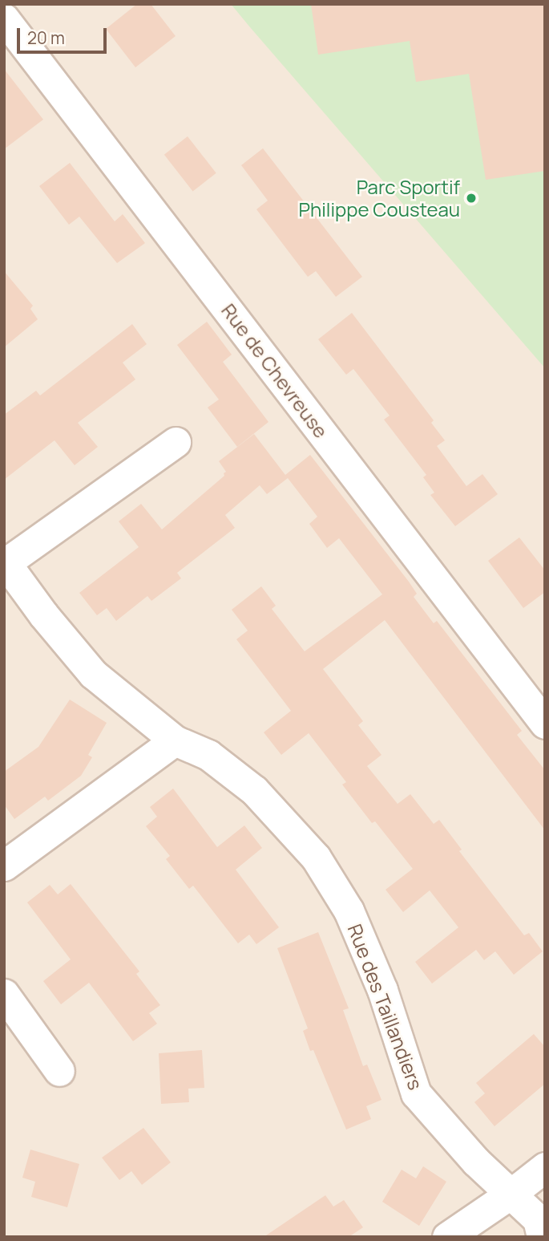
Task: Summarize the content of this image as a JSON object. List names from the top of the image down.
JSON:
{
  "streets": {
    "street": ["Rue de Chevreuse", "Rue des Taillandiers"]
  },
  "places": ["Parc Sportif Philippe Cousteau"],
  "scale_bar": "20 m"
}
